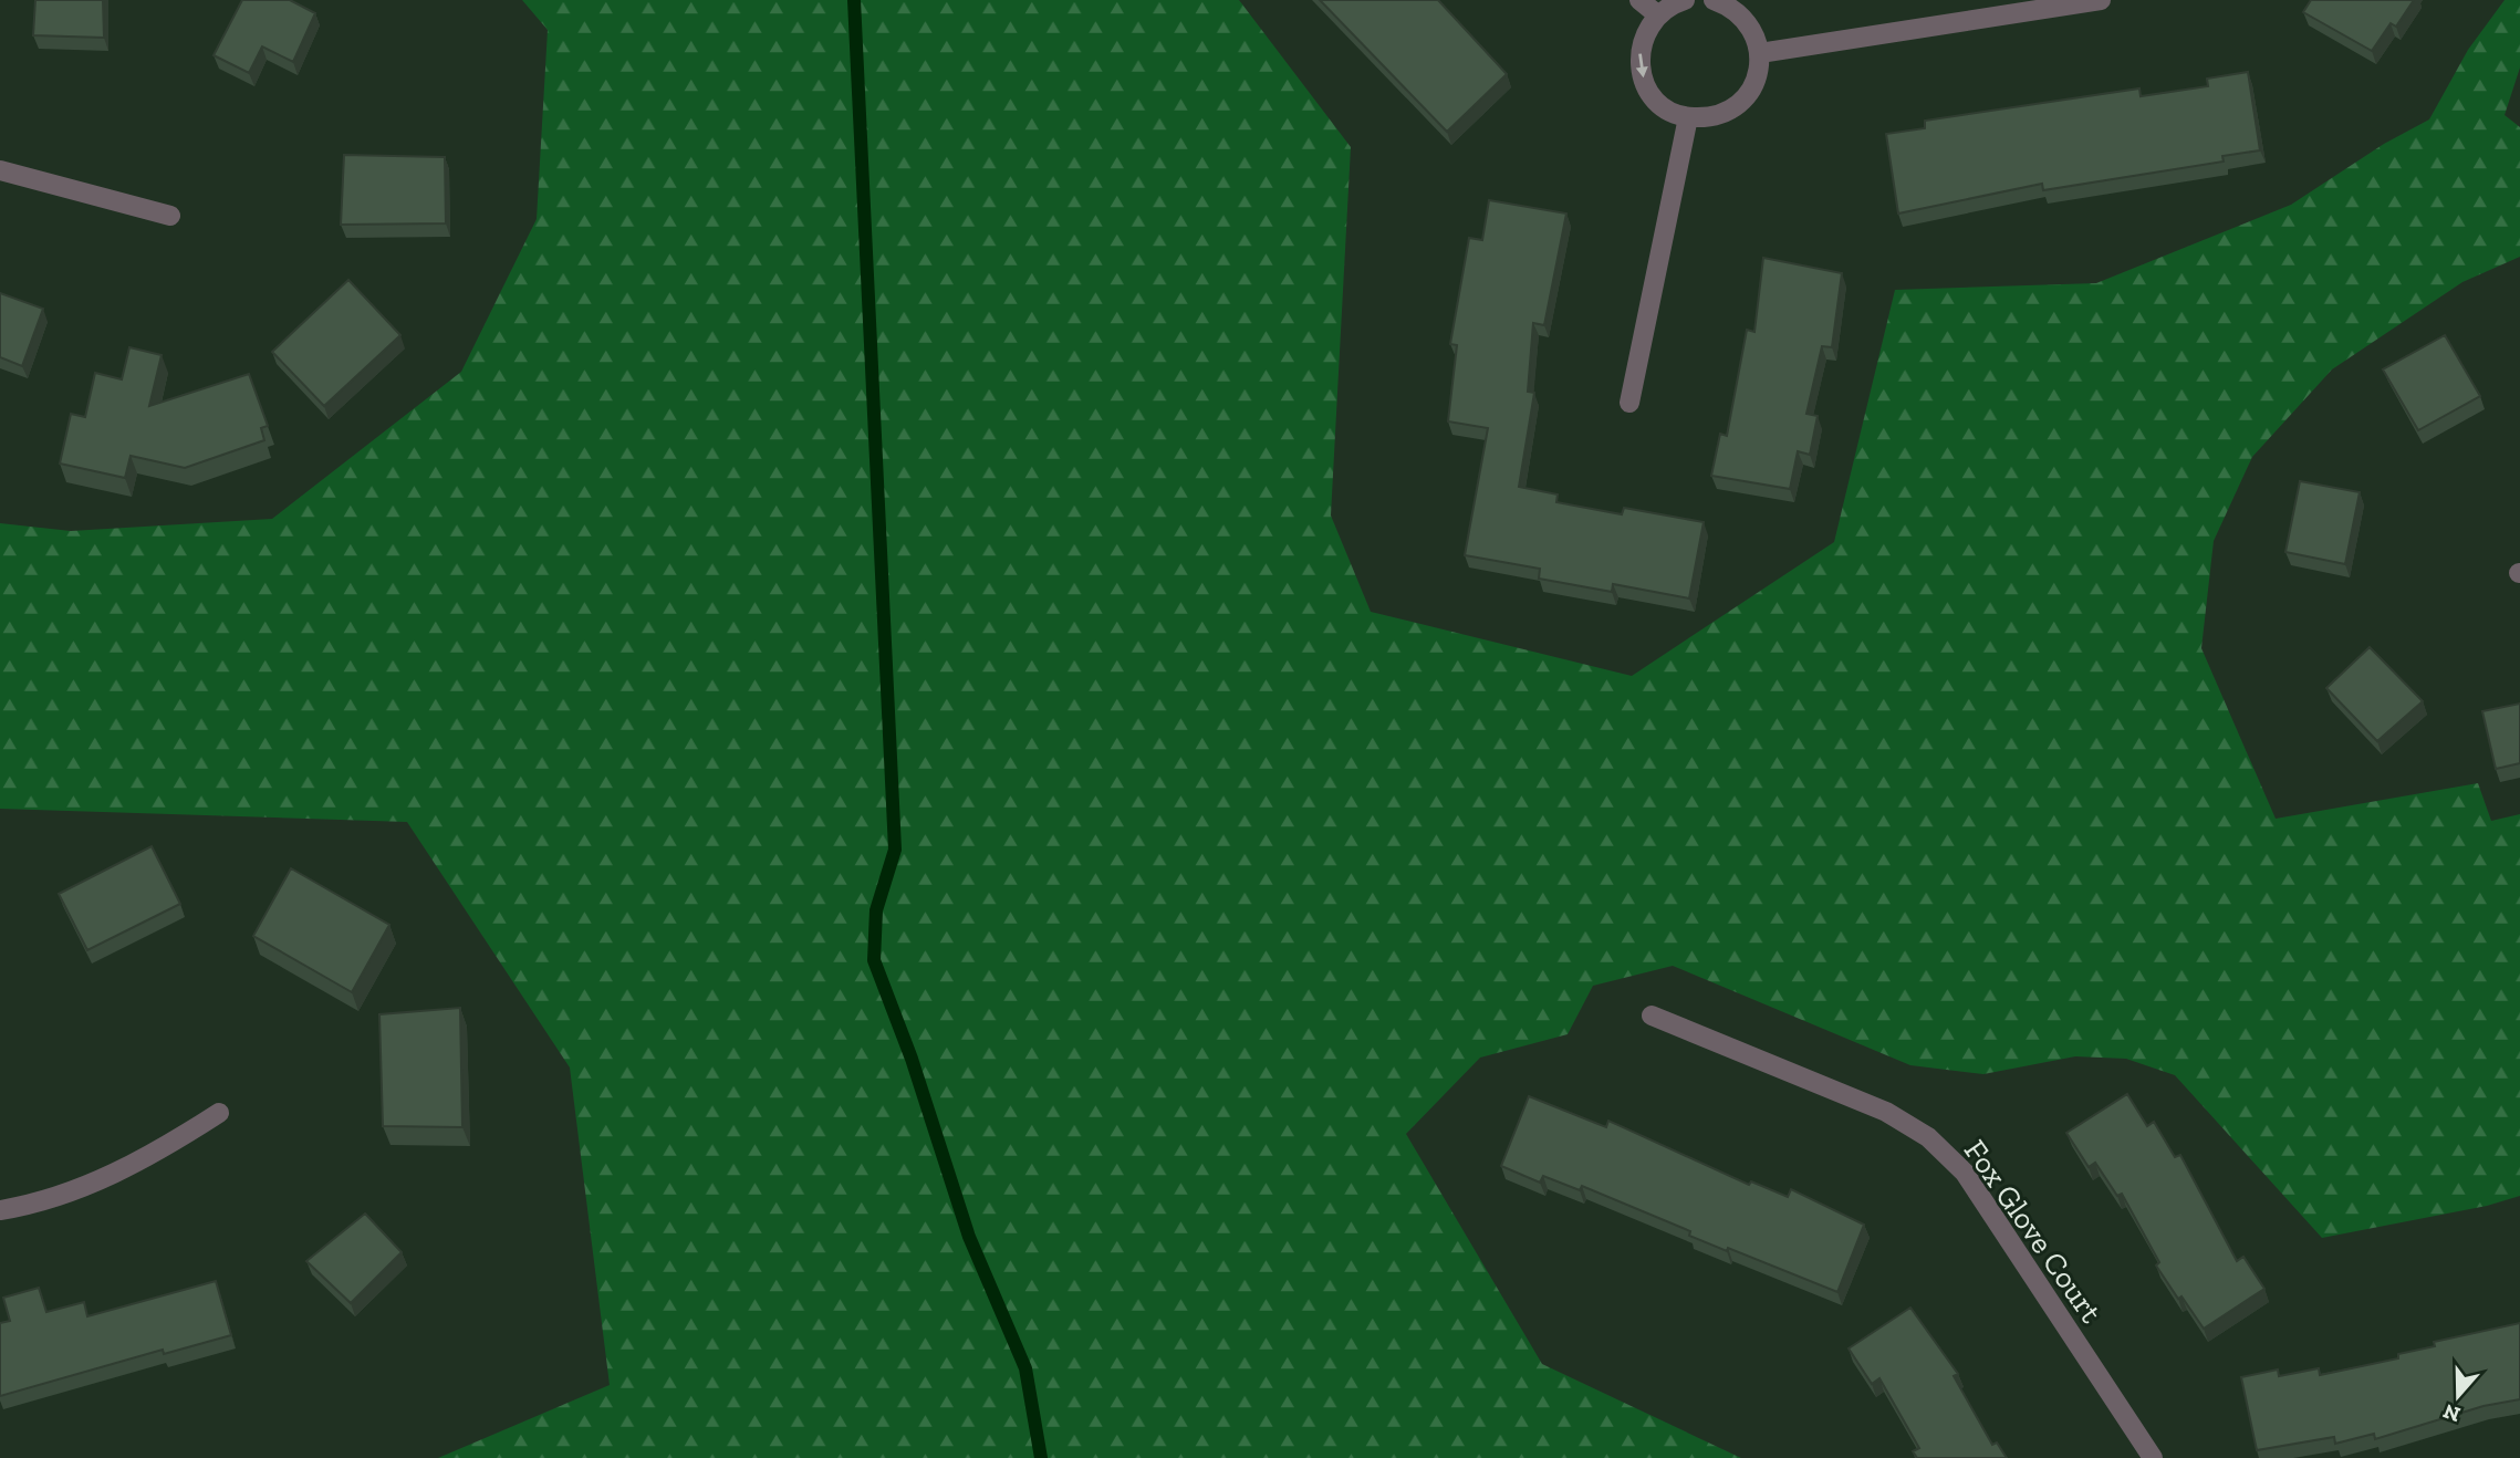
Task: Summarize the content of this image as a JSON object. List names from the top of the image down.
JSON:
{
  "streets": {
    "street": ["Fox Glove Court"]
  },
  "north": "bottom"
}
